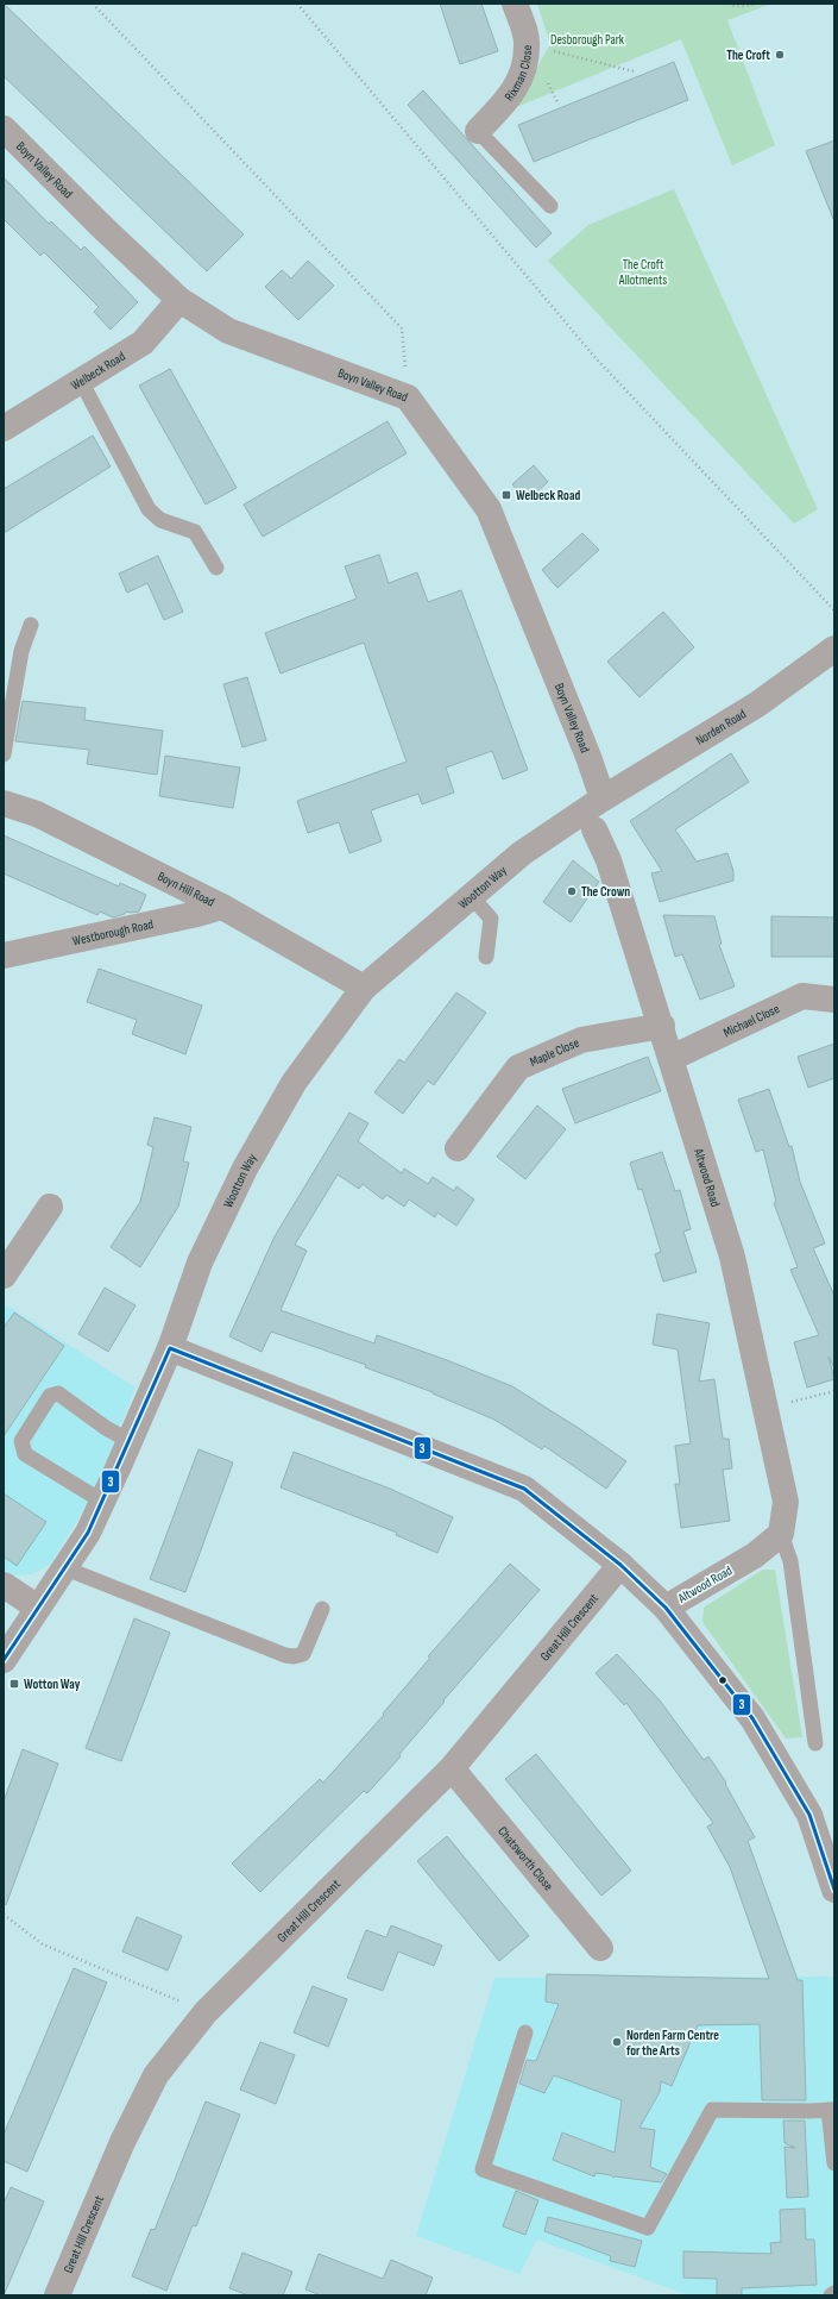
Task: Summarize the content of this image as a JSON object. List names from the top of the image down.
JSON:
{
  "streets": {
    "street": [
      "Rixman Close",
      "Boyn Valley Road",
      "Welbeck Road",
      "Norden Road",
      "Wootton Way",
      "Boyn Hill Road",
      "Westborough Road",
      "Michael Close",
      "Maple Close",
      "Altwood Road",
      "Great Hill Crescent",
      "Chatsworth Close"
    ]
  },
  "crossings": [
    ["Boyn Valley Road", "Welbeck Road"],
    ["Boyn Valley Road", "Norden Road"],
    ["Boyn Valley Road", "Wootton Way"],
    ["Norden Road", "Wootton Way"],
    ["Wootton Way", "Boyn Hill Road"],
    ["Boyn Hill Road", "Westborough Road"],
    ["Michael Close", "Altwood Road"],
    ["Maple Close", "Altwood Road"],
    ["Great Hill Crescent", "Chatsworth Close"]
  ],
  "parks": ["Desborough Park", "The Croft Allotments"],
  "places": {
    "other": ["The Croft", "The Crown", "Norden Farm Centre for the Arts"],
    "transit": ["Welbeck Road", "Wotton Way"]
  },
  "lines": ["transit line 3"]
}
